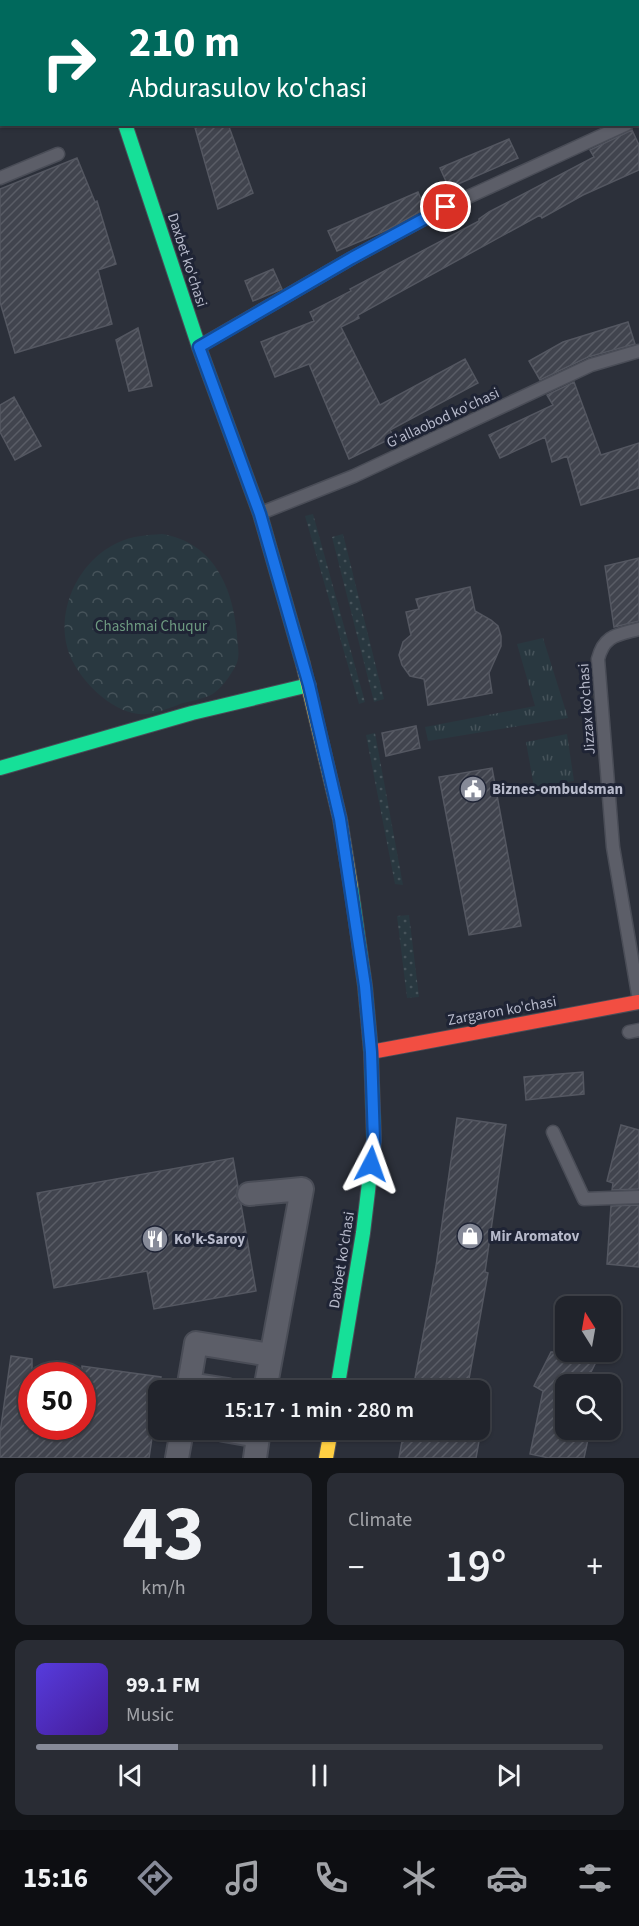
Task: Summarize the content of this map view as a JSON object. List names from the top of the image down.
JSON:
{
  "streets": {
    "main road": ["Daxbet ko'chasi", "Zargaron ko'chasi"],
    "lane": ["G'allaobod ko'chasi", "Jizzax ko'chasi"]
  },
  "crossings": [
    ["Daxbet ko'chasi", "G'allaobod ko'chasi"],
    ["Daxbet ko'chasi", "Zargaron ko'chasi"],
    ["Jizzax ko'chasi", "Zargaron ko'chasi"]
  ],
  "parks": ["Chashmai Chuqur"],
  "places": {
    "public building": ["Biznes-ombudsman"],
    "shop": ["Mir Aromatov"],
    "restaurant": ["Ko'k-Saroy"]
  },
  "north": "top",
  "page": {
    "turn": ["210 m", "Abdurasulov ko'chasi"],
    "limit": "50",
    "trip": "15:17 · 1 min · 280 m",
    "tile": [
      ["43", "km/h"],
      "Climate"
    ],
    "heat": ["−", "19°", "+"],
    "song": ["99.1 FM", "Music"],
    "tabs": "15:16"
  }
}
